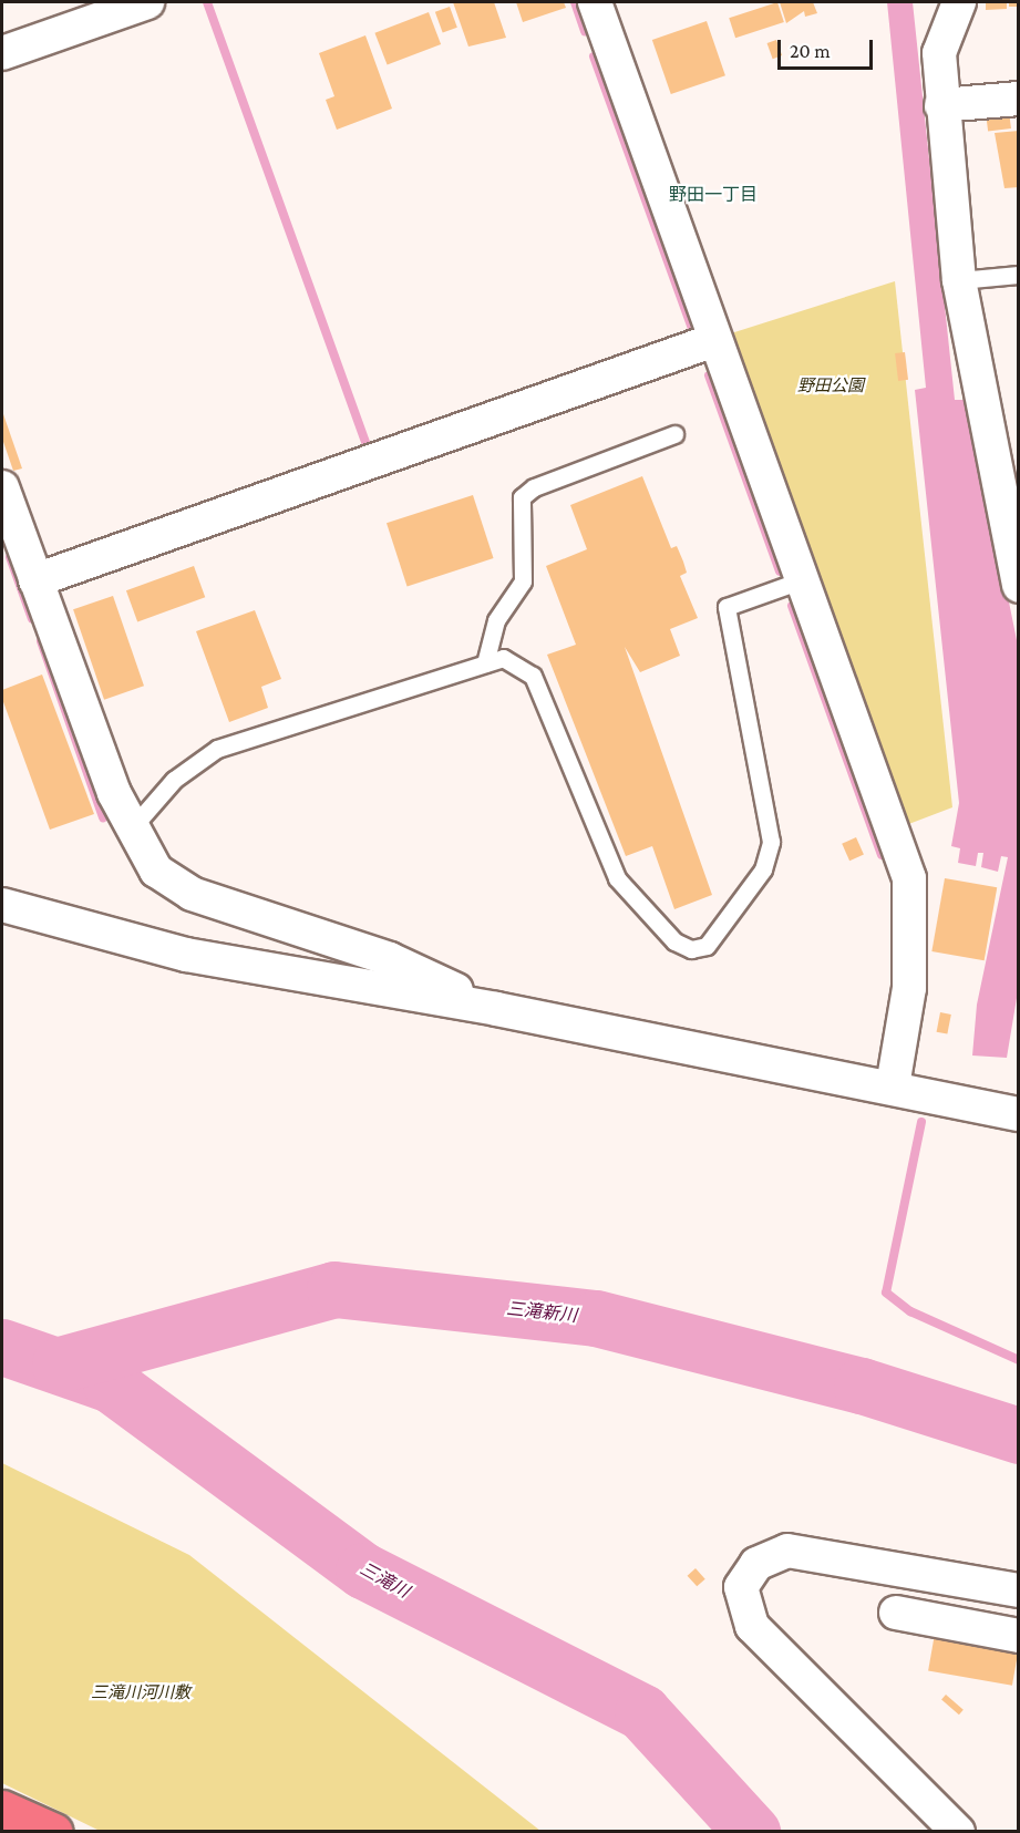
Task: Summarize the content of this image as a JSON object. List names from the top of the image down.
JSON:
{
  "districts": ["野田一丁目"],
  "water": ["三滝新川", "三滝川"],
  "parks": ["野田公園", "三滝川河川敷"],
  "scale_bar": "20 m"
}
